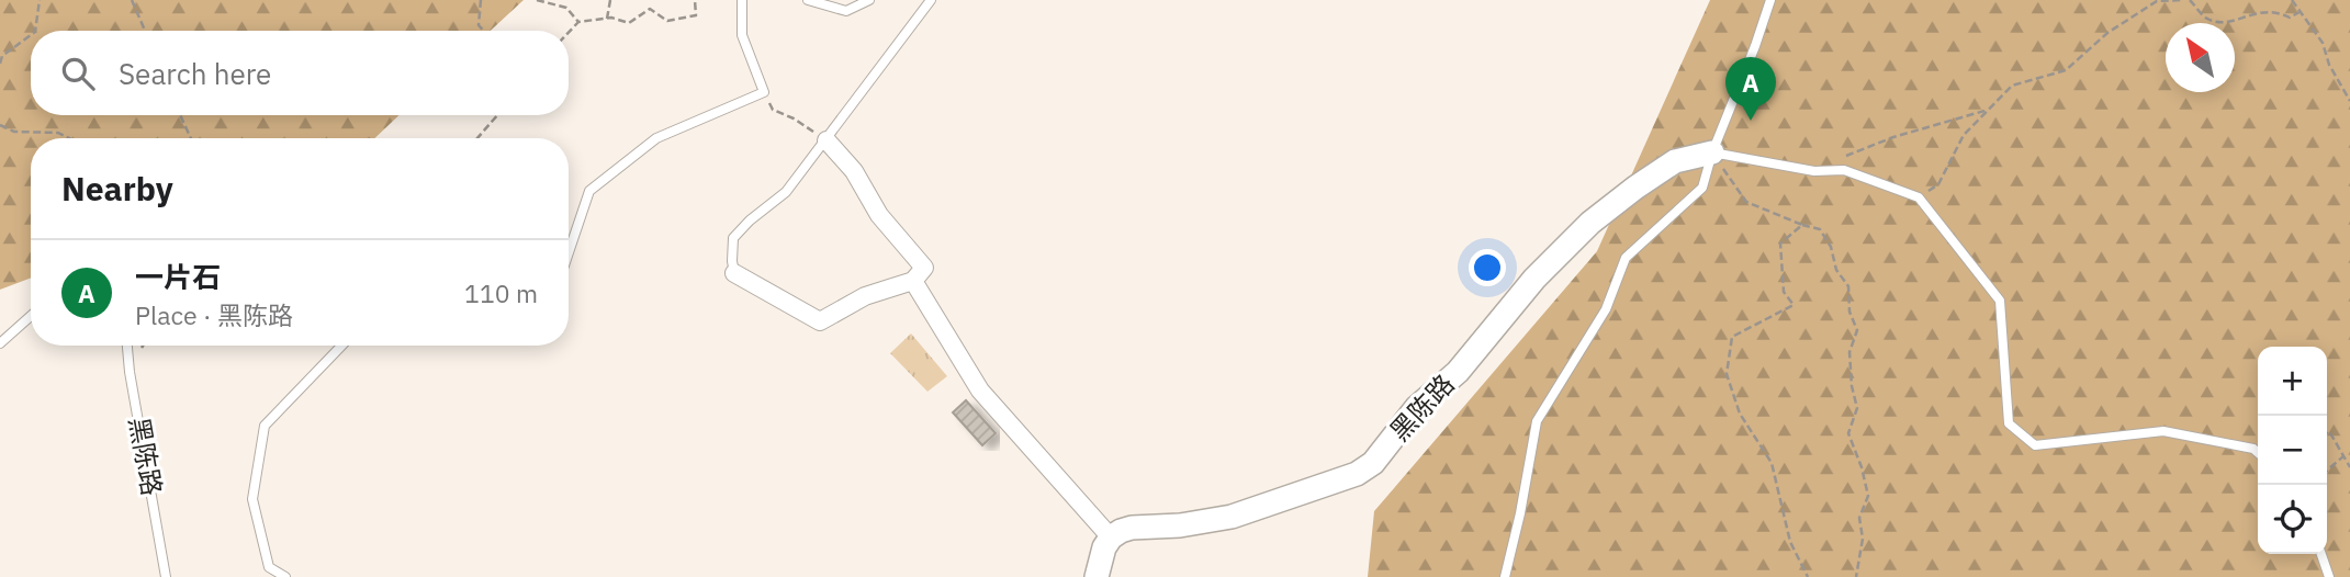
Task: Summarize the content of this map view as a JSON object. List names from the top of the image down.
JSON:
{
  "streets": {
    "street": ["黑陈路"]
  },
  "north": "top left",
  "page": {
    "search": "Search here",
    "pins": "A",
    "heading": "Nearby",
    "list": [
      {
        "mark": "A",
        "name": "一片石",
        "note": "Place · 黑陈路",
        "value": "110 m"
      }
    ],
    "map_buttons": ["+", "−"]
  }
}
